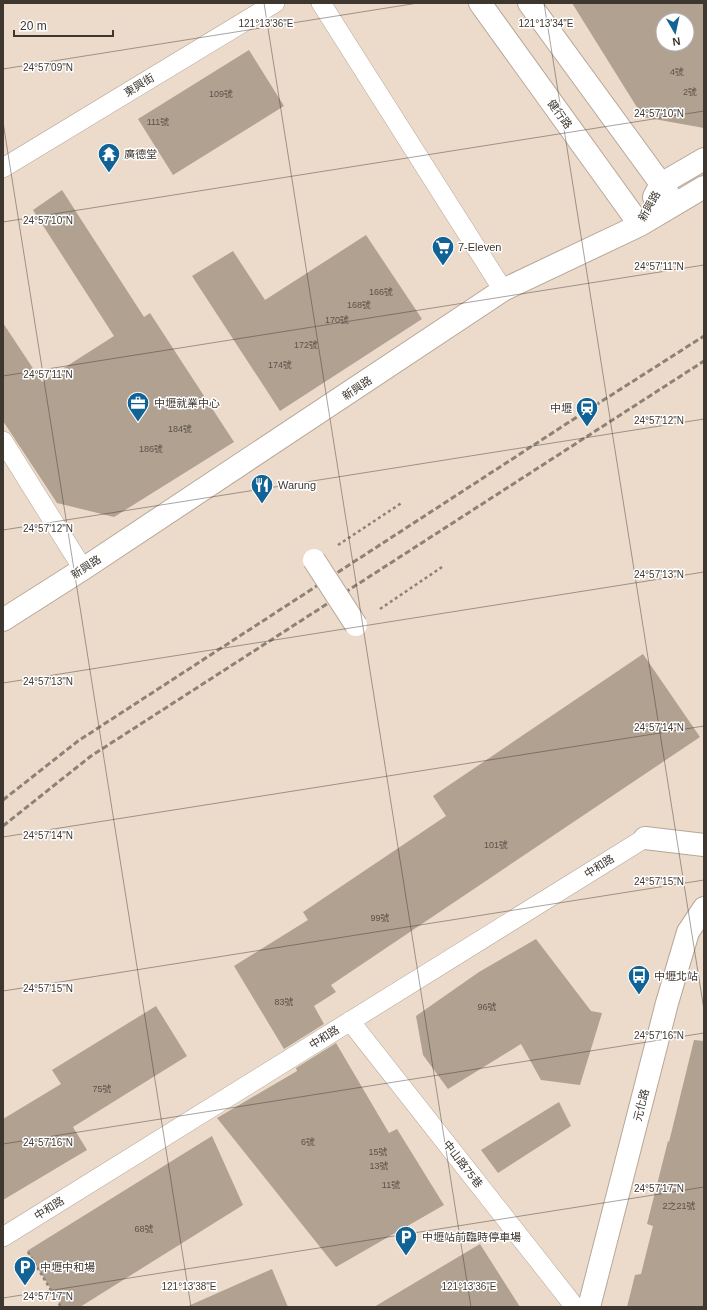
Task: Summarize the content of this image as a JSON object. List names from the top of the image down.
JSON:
{
  "streets": {
    "street": ["健行路", "新興路", "元化路"],
    "lane": ["東興街", "中和路", "中山路75巷"]
  },
  "crossings": [
    ["健行路", "新興路"],
    ["中和路", "中山路75巷"]
  ],
  "places": {
    "temple": ["廣德堂"],
    "supermarket": ["7-Eleven"],
    "office": ["中壢就業中心"],
    "station": ["中壢"],
    "restaurant": ["Warung"],
    "bus stop": ["中壢北站"],
    "parking": ["中壢站前臨時停車場", "中壢中和場"]
  },
  "house_numbers": [
    "4號",
    "2號",
    "109號",
    "111號",
    "166號",
    "168號",
    "170號",
    "172號",
    "174號",
    "184號",
    "186號",
    "101號",
    "99號",
    "83號",
    "96號",
    "75號",
    "6號",
    "15號",
    "13號",
    "11號",
    "2之21號",
    "68號"
  ],
  "scale_bar": "20 m",
  "north": "bottom",
  "coordinates": [
    "121°13'36\"E",
    "121°13'34\"E",
    "24°57'09\"N",
    "24°57'10\"N",
    "24°57'11\"N",
    "24°57'12\"N",
    "24°57'13\"N",
    "24°57'14\"N",
    "24°57'15\"N",
    "24°57'16\"N",
    "24°57'17\"N",
    "121°13'38\"E"
  ]
}
